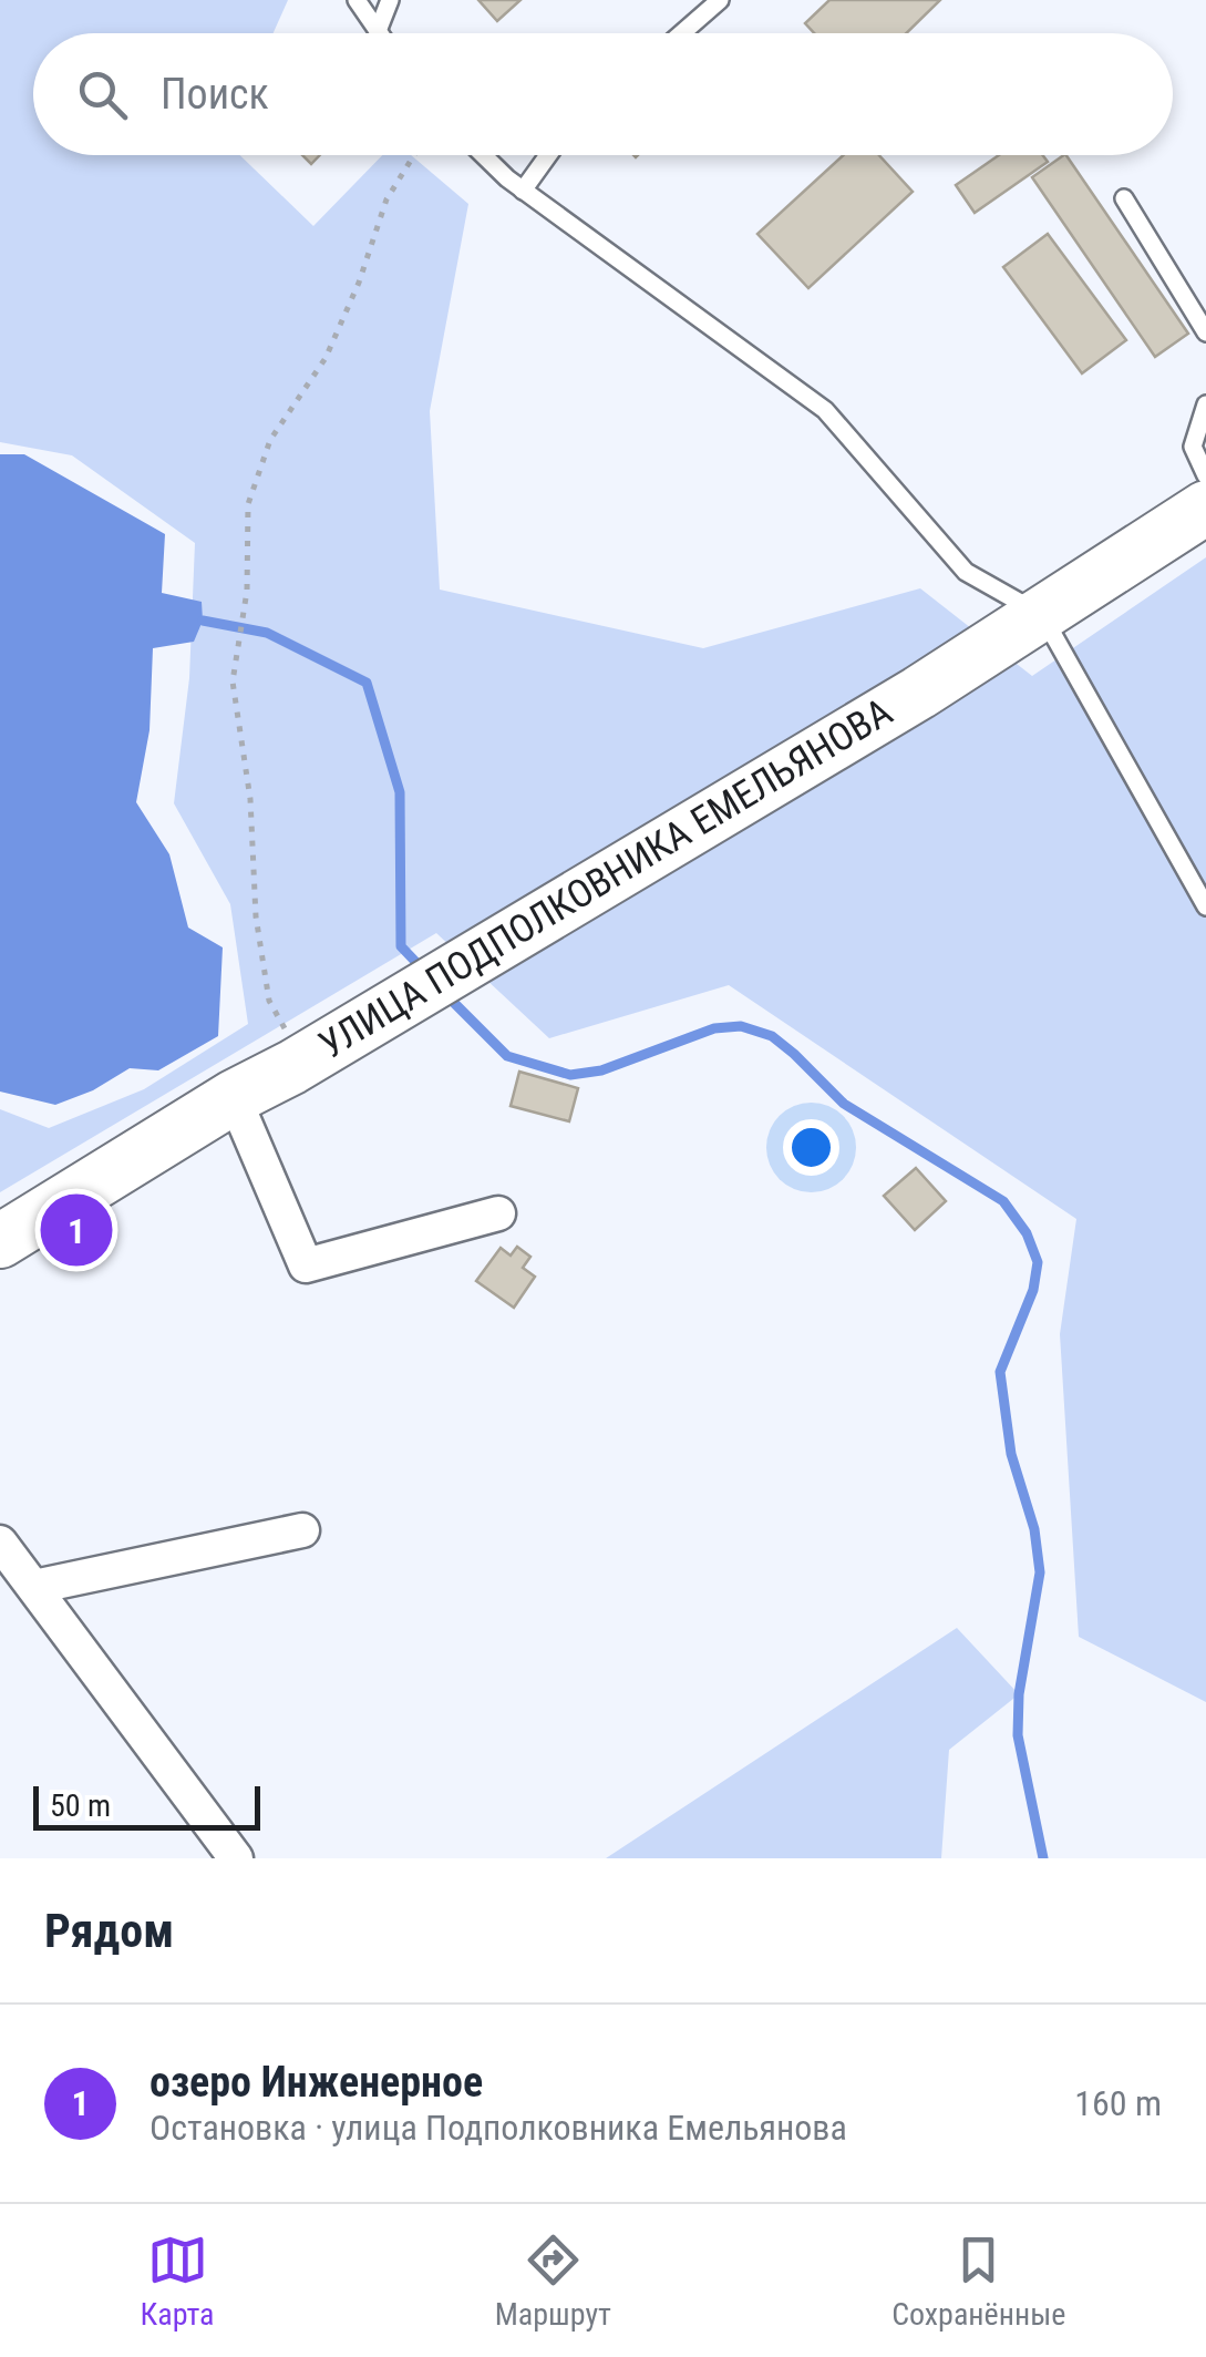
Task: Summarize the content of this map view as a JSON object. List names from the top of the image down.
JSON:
{
  "streets": {
    "main road": ["УЛИЦА ПОДПОЛКОВНИКА ЕМЕЛЬЯНОВА"]
  },
  "scale_bar": "50 m",
  "page": {
    "search": "Поиск",
    "pins": "1",
    "scale": "50 m",
    "heading": "Рядом",
    "list": [
      {
        "mark": "1",
        "name": "озеро Инженерное",
        "note": "Остановка · улица Подполковника Емельянова",
        "value": "160 m"
      }
    ],
    "nav": ["Карта", "Маршрут", "Сохранённые"]
  }
}
